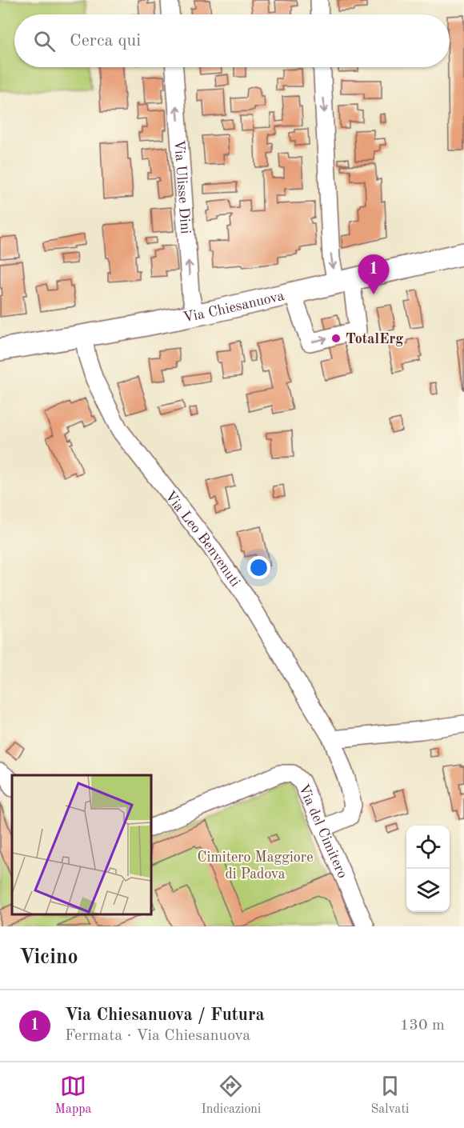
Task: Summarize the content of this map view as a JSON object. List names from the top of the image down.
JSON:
{
  "streets": {
    "main road": ["Via Chiesanuova"],
    "street": ["Via Ulisse Dini", "Via Leo Benvenuti", "Via del Cimitero"]
  },
  "crossings": [
    ["Via Ulisse Dini", "Via Chiesanuova"],
    ["Via Chiesanuova", "Via Leo Benvenuti"],
    ["Via Leo Benvenuti", "Via del Cimitero"]
  ],
  "parks": ["Cimitero Maggiore di Padova"],
  "places": ["TotalErg"],
  "page": {
    "search": "Cerca qui",
    "pins": "1",
    "heading": "Vicino",
    "list": [
      {
        "mark": "1",
        "name": "Via Chiesanuova / Futura",
        "note": "Fermata · Via Chiesanuova",
        "value": "130 m"
      }
    ],
    "nav": ["Mappa", "Indicazioni", "Salvati"]
  }
}
